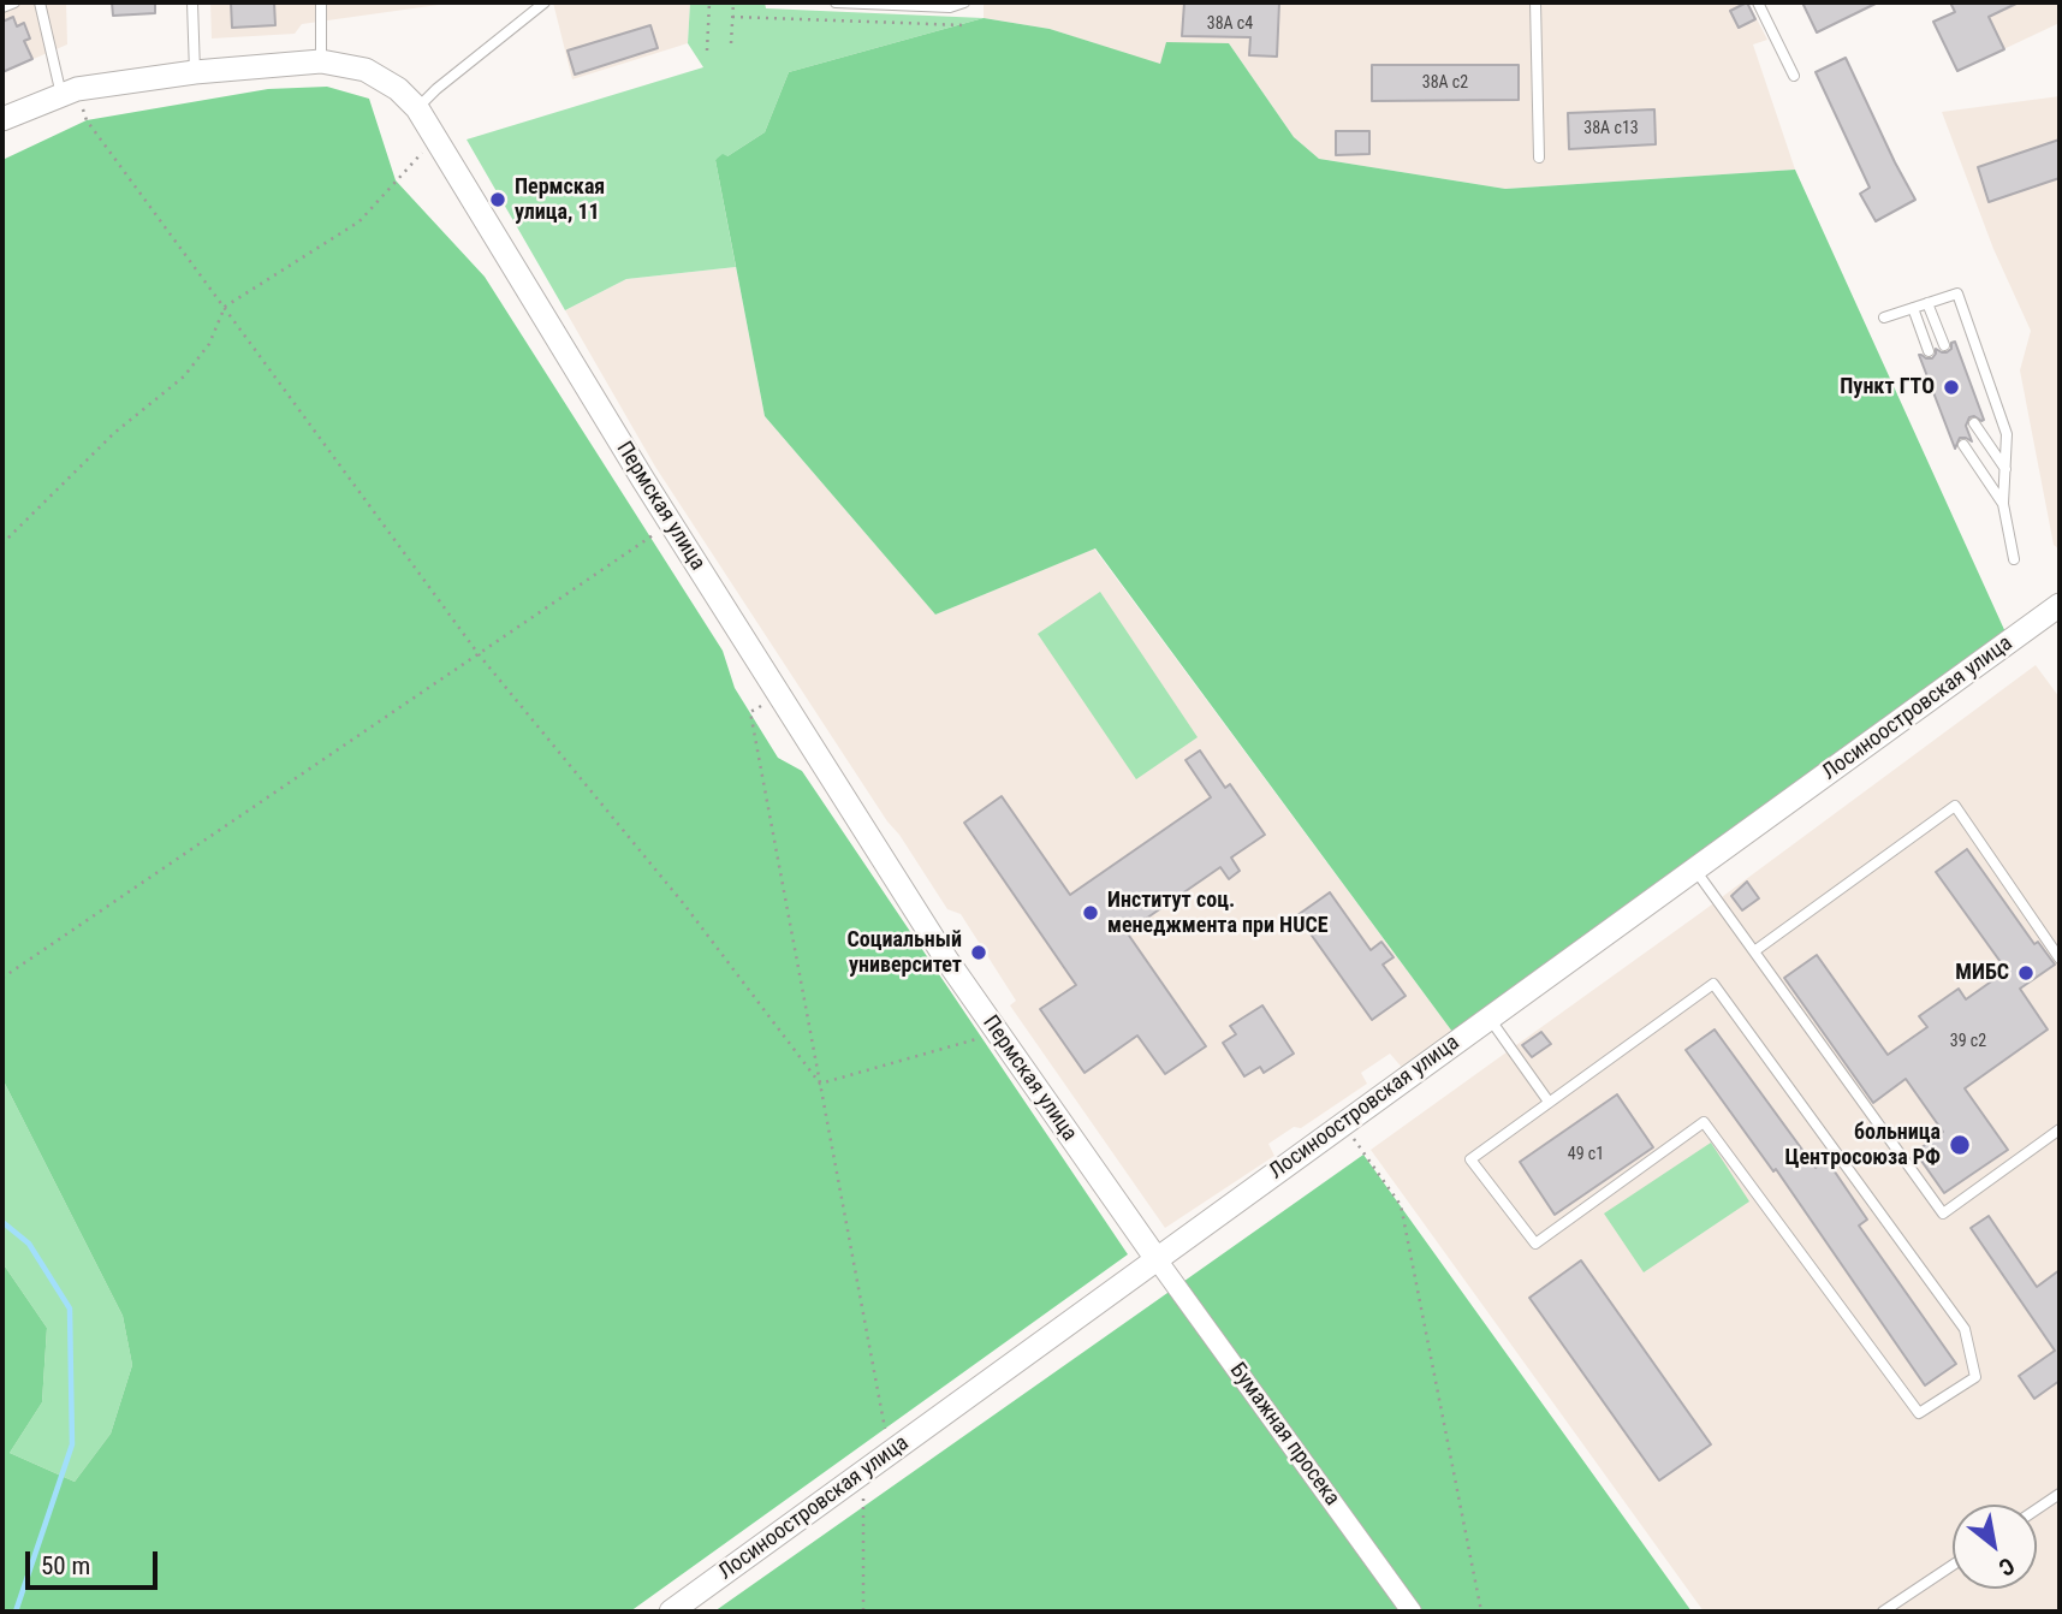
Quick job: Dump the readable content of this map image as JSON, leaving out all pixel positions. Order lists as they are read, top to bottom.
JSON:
{
  "streets": {
    "street": ["Пермская улица", "Лосиноостровская улица", "Бумажная просека"]
  },
  "crossings": [
    ["Пермская улица", "Лосиноостровская улица"],
    ["Пермская улица", "Бумажная просека"],
    ["Лосиноостровская улица", "Бумажная просека"]
  ],
  "places": [
    "Пермская улица, 11",
    "Пункт ГТО",
    "Институт соц. менеджмента при HUCE",
    "Социальный университет",
    "МИБС",
    "больница Центросоюза РФ"
  ],
  "house_numbers": [
    "38А с4",
    "38А с2",
    "38А с13",
    "39 с2",
    "49 с1"
  ],
  "scale_bar": "50 m",
  "north": "bottom right"
}
